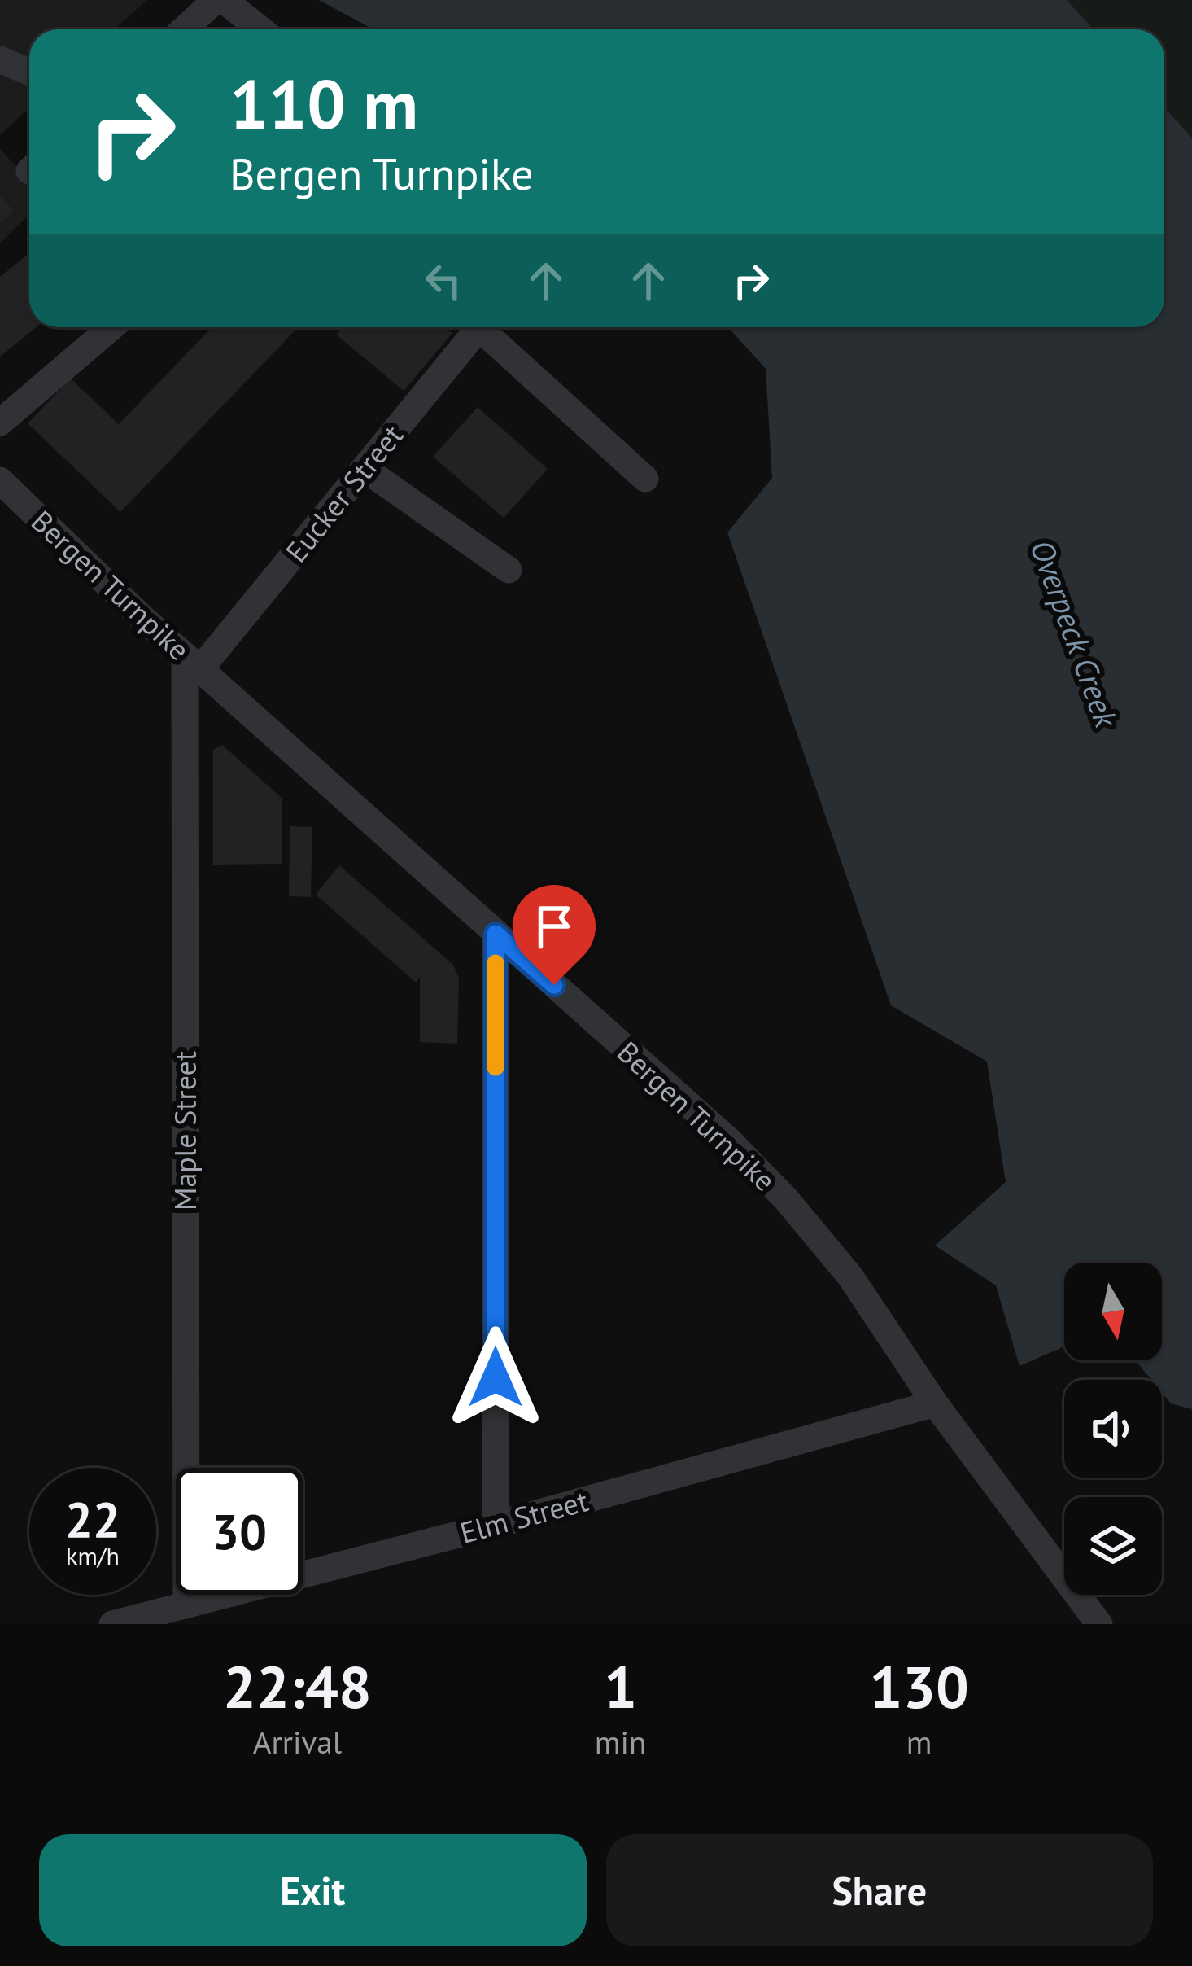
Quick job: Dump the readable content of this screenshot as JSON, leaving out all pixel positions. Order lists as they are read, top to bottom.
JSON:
{
  "streets": {
    "street": [
      "Eucker Street",
      "Bergen Turnpike",
      "Maple Street",
      "Elm Street"
    ]
  },
  "crossings": [
    ["Eucker Street", "Bergen Turnpike"],
    ["Eucker Street", "Maple Street"],
    ["Bergen Turnpike", "Maple Street"],
    ["Bergen Turnpike", "Elm Street"],
    ["Maple Street", "Elm Street"]
  ],
  "water": ["Overpeck Creek"],
  "north": "bottom",
  "page": {
    "turn": ["110 m", "Bergen Turnpike"],
    "speed": "22 km/h",
    "limit": "30",
    "eta": [
      "22:48",
      "Arrival",
      "1",
      "min",
      "130",
      "m"
    ],
    "buttons": ["Exit", "Share"]
  }
}
